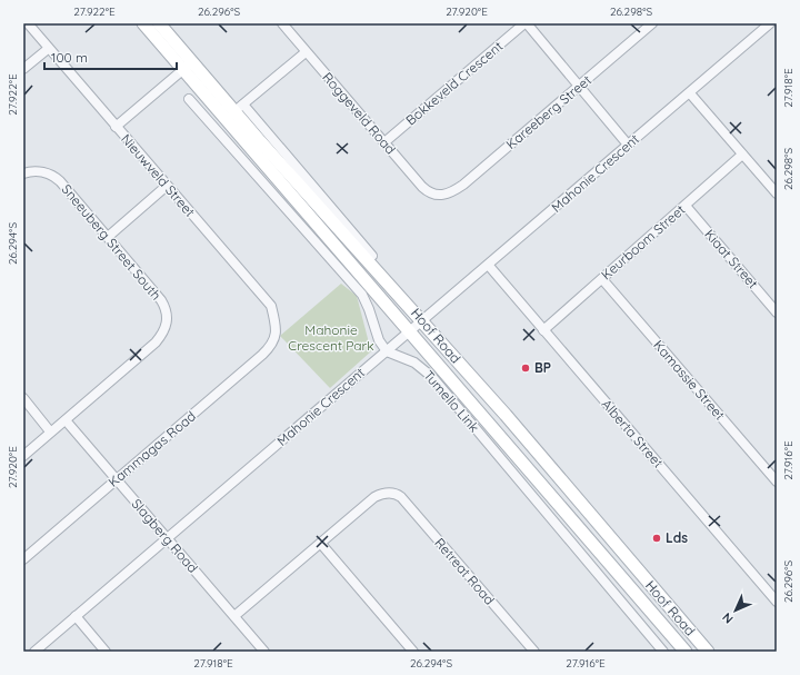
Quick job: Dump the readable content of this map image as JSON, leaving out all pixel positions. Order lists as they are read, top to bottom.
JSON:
{
  "streets": {
    "main road": ["Hoof Road"],
    "street": [
      "Bokkeveld Crescent",
      "Kareeberg Street",
      "Roggeveld Road",
      "Mahonie Crescent",
      "Nieuwveld Street",
      "Sneeuberg Street South",
      "Keurboom Street",
      "Kiaat Street",
      "Kamassie Street",
      "Tumello Link",
      "Alberta Street",
      "Kammagas Road",
      "Slagberg Road",
      "Retreat Road"
    ]
  },
  "crossings": [
    ["Bokkeveld Crescent", "Roggeveld Road"],
    ["Kareeberg Street", "Roggeveld Road"],
    ["Mahonie Crescent", "Hoof Road"],
    ["Mahonie Crescent", "Tumello Link"],
    ["Mahonie Crescent", "Alberta Street"],
    ["Mahonie Crescent", "Slagberg Road"],
    ["Nieuwveld Street", "Kammagas Road"],
    ["Sneeuberg Street South", "Slagberg Road"],
    ["Keurboom Street", "Kiaat Street"],
    ["Keurboom Street", "Kamassie Street"],
    ["Keurboom Street", "Alberta Street"],
    ["Kammagas Road", "Slagberg Road"]
  ],
  "parks": ["Mahonie Crescent Park"],
  "places": ["BP", "Lds"],
  "scale_bar": "100 m",
  "north": "bottom left",
  "coordinates": [
    "27.922°E",
    "26.296°S",
    "27.920°E",
    "26.298°S",
    "27.918°E",
    "26.294°S",
    "27.916°E"
  ]
}
